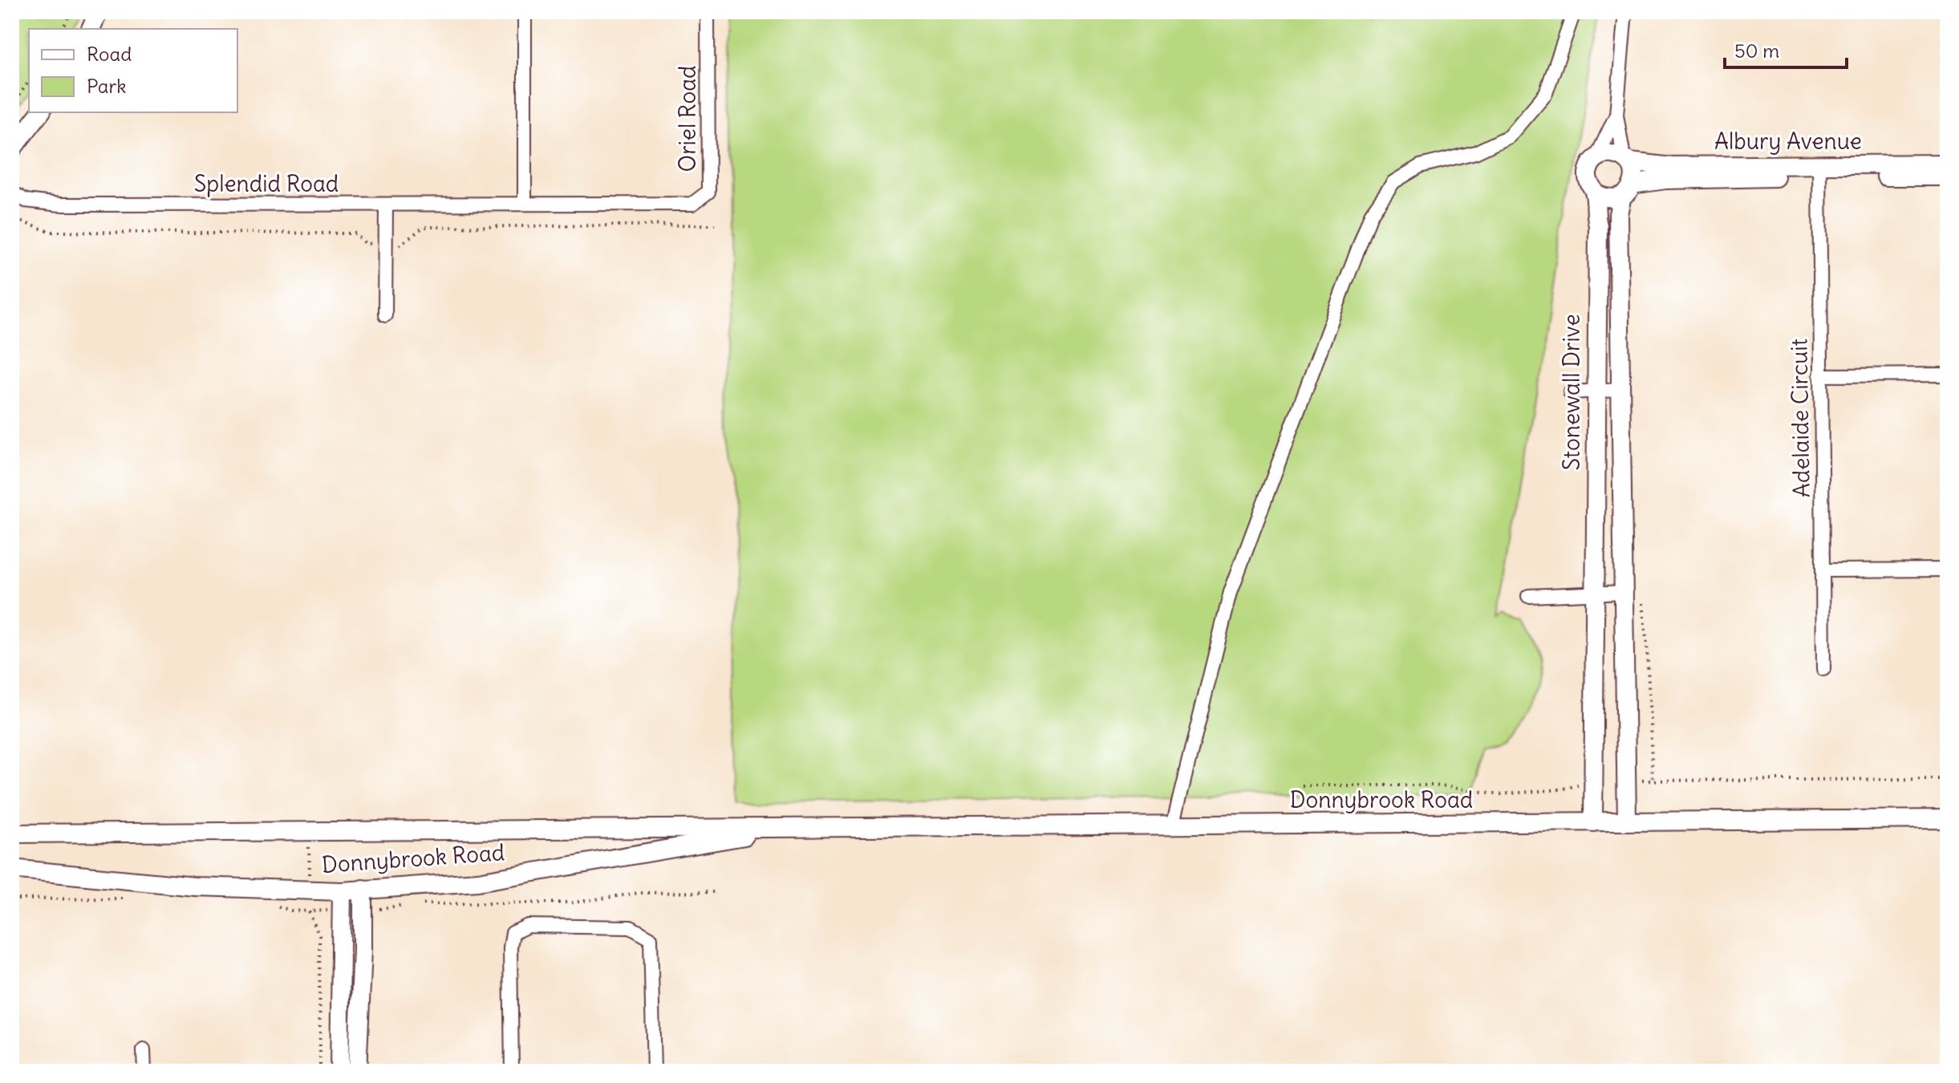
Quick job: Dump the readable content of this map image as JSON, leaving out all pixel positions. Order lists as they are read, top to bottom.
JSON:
{
  "streets": {
    "main road": ["Albury Avenue", "Stonewall Drive", "Donnybrook Road"],
    "street": ["Oriel Road", "Splendid Road", "Adelaide Circuit"]
  },
  "crossings": [
    ["Oriel Road", "Splendid Road"],
    ["Albury Avenue", "Stonewall Drive"],
    ["Albury Avenue", "Adelaide Circuit"],
    ["Stonewall Drive", "Donnybrook Road"]
  ],
  "legend": ["Road", "Park"],
  "scale_bar": "50 m"
}
